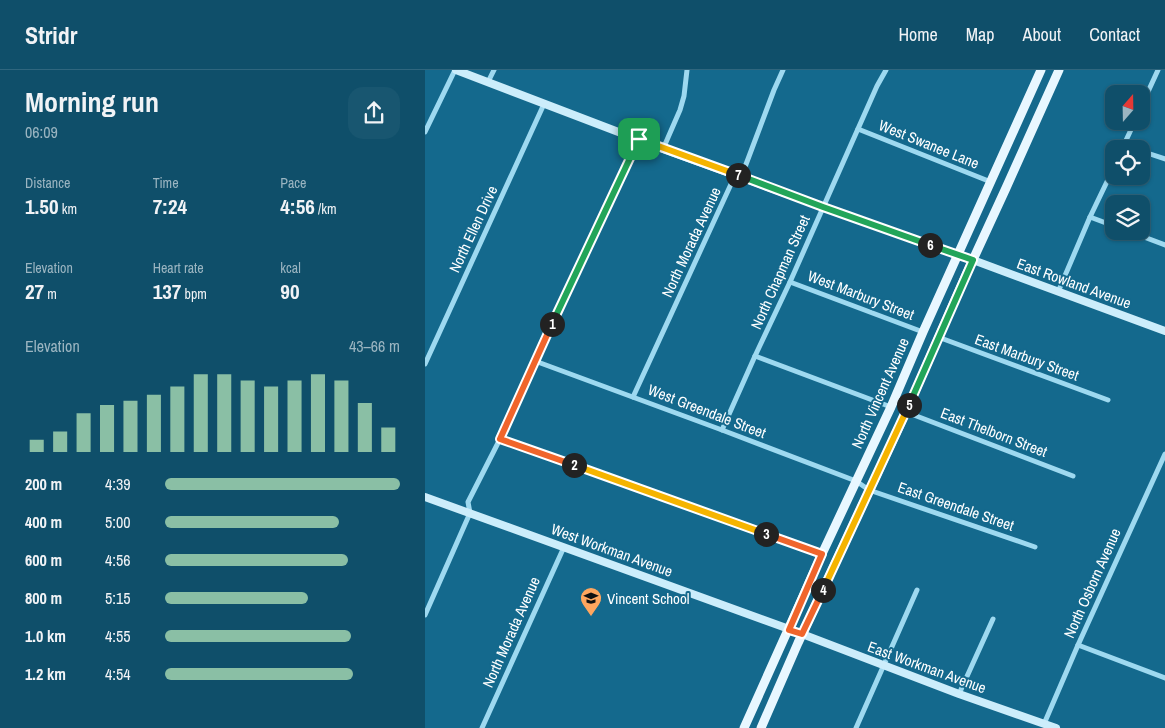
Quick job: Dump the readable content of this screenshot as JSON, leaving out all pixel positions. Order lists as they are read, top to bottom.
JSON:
{
  "streets": {
    "main road": ["North Vincent Avenue"],
    "street": [
      "West Swanee Lane",
      "North Ellen Drive",
      "North Morada Avenue",
      "North Chapman Street",
      "East Rowland Avenue",
      "West Marbury Street",
      "East Marbury Street",
      "West Greendale Street",
      "East Thelborn Street",
      "East Greendale Street",
      "West Workman Avenue",
      "North Osborn Avenue",
      "East Workman Avenue"
    ]
  },
  "crossings": [
    ["West Swanee Lane", "North Chapman Street"],
    ["West Swanee Lane", "North Vincent Avenue"],
    ["North Ellen Drive", "East Rowland Avenue"],
    ["North Morada Avenue", "East Rowland Avenue"],
    ["North Morada Avenue", "West Greendale Street"],
    ["North Morada Avenue", "West Workman Avenue"],
    ["North Chapman Street", "East Rowland Avenue"],
    ["North Chapman Street", "West Marbury Street"],
    ["North Chapman Street", "West Greendale Street"],
    ["East Rowland Avenue", "North Vincent Avenue"],
    ["West Marbury Street", "North Vincent Avenue"],
    ["East Marbury Street", "North Vincent Avenue"],
    ["North Vincent Avenue", "West Greendale Street"],
    ["North Vincent Avenue", "East Thelborn Street"],
    ["North Vincent Avenue", "East Greendale Street"],
    ["North Vincent Avenue", "West Workman Avenue"],
    ["North Vincent Avenue", "East Workman Avenue"],
    ["West Greendale Street", "East Greendale Street"],
    ["West Workman Avenue", "East Workman Avenue"],
    ["North Osborn Avenue", "East Workman Avenue"]
  ],
  "places": {
    "school or university": ["Vincent School"]
  },
  "north": "top",
  "page": {
    "header": "Stridr",
    "nav": [
      "Home",
      "Map",
      "About",
      "Contact"
    ],
    "heading": ["Morning run", "06:09"],
    "stats": [
      ["Distance", "1.50 km"],
      ["Time", "7:24"],
      ["Pace", "4:56 /km"],
      ["Elevation", "27 m"],
      ["Heart rate", "137 bpm"],
      ["kcal", "90"]
    ],
    "pins": [
      "7",
      "6",
      "1",
      "5",
      "2",
      "3",
      "4"
    ],
    "chart": ["Elevation", "43–66 m"],
    "list": [
      {
        "name": "200 m",
        "note": "4:39"
      },
      {
        "name": "400 m",
        "note": "5:00"
      },
      {
        "name": "600 m",
        "note": "4:56"
      },
      {
        "name": "800 m",
        "note": "5:15"
      },
      {
        "name": "1.0 km",
        "note": "4:55"
      },
      {
        "name": "1.2 km",
        "note": "4:54"
      }
    ]
  }
}
